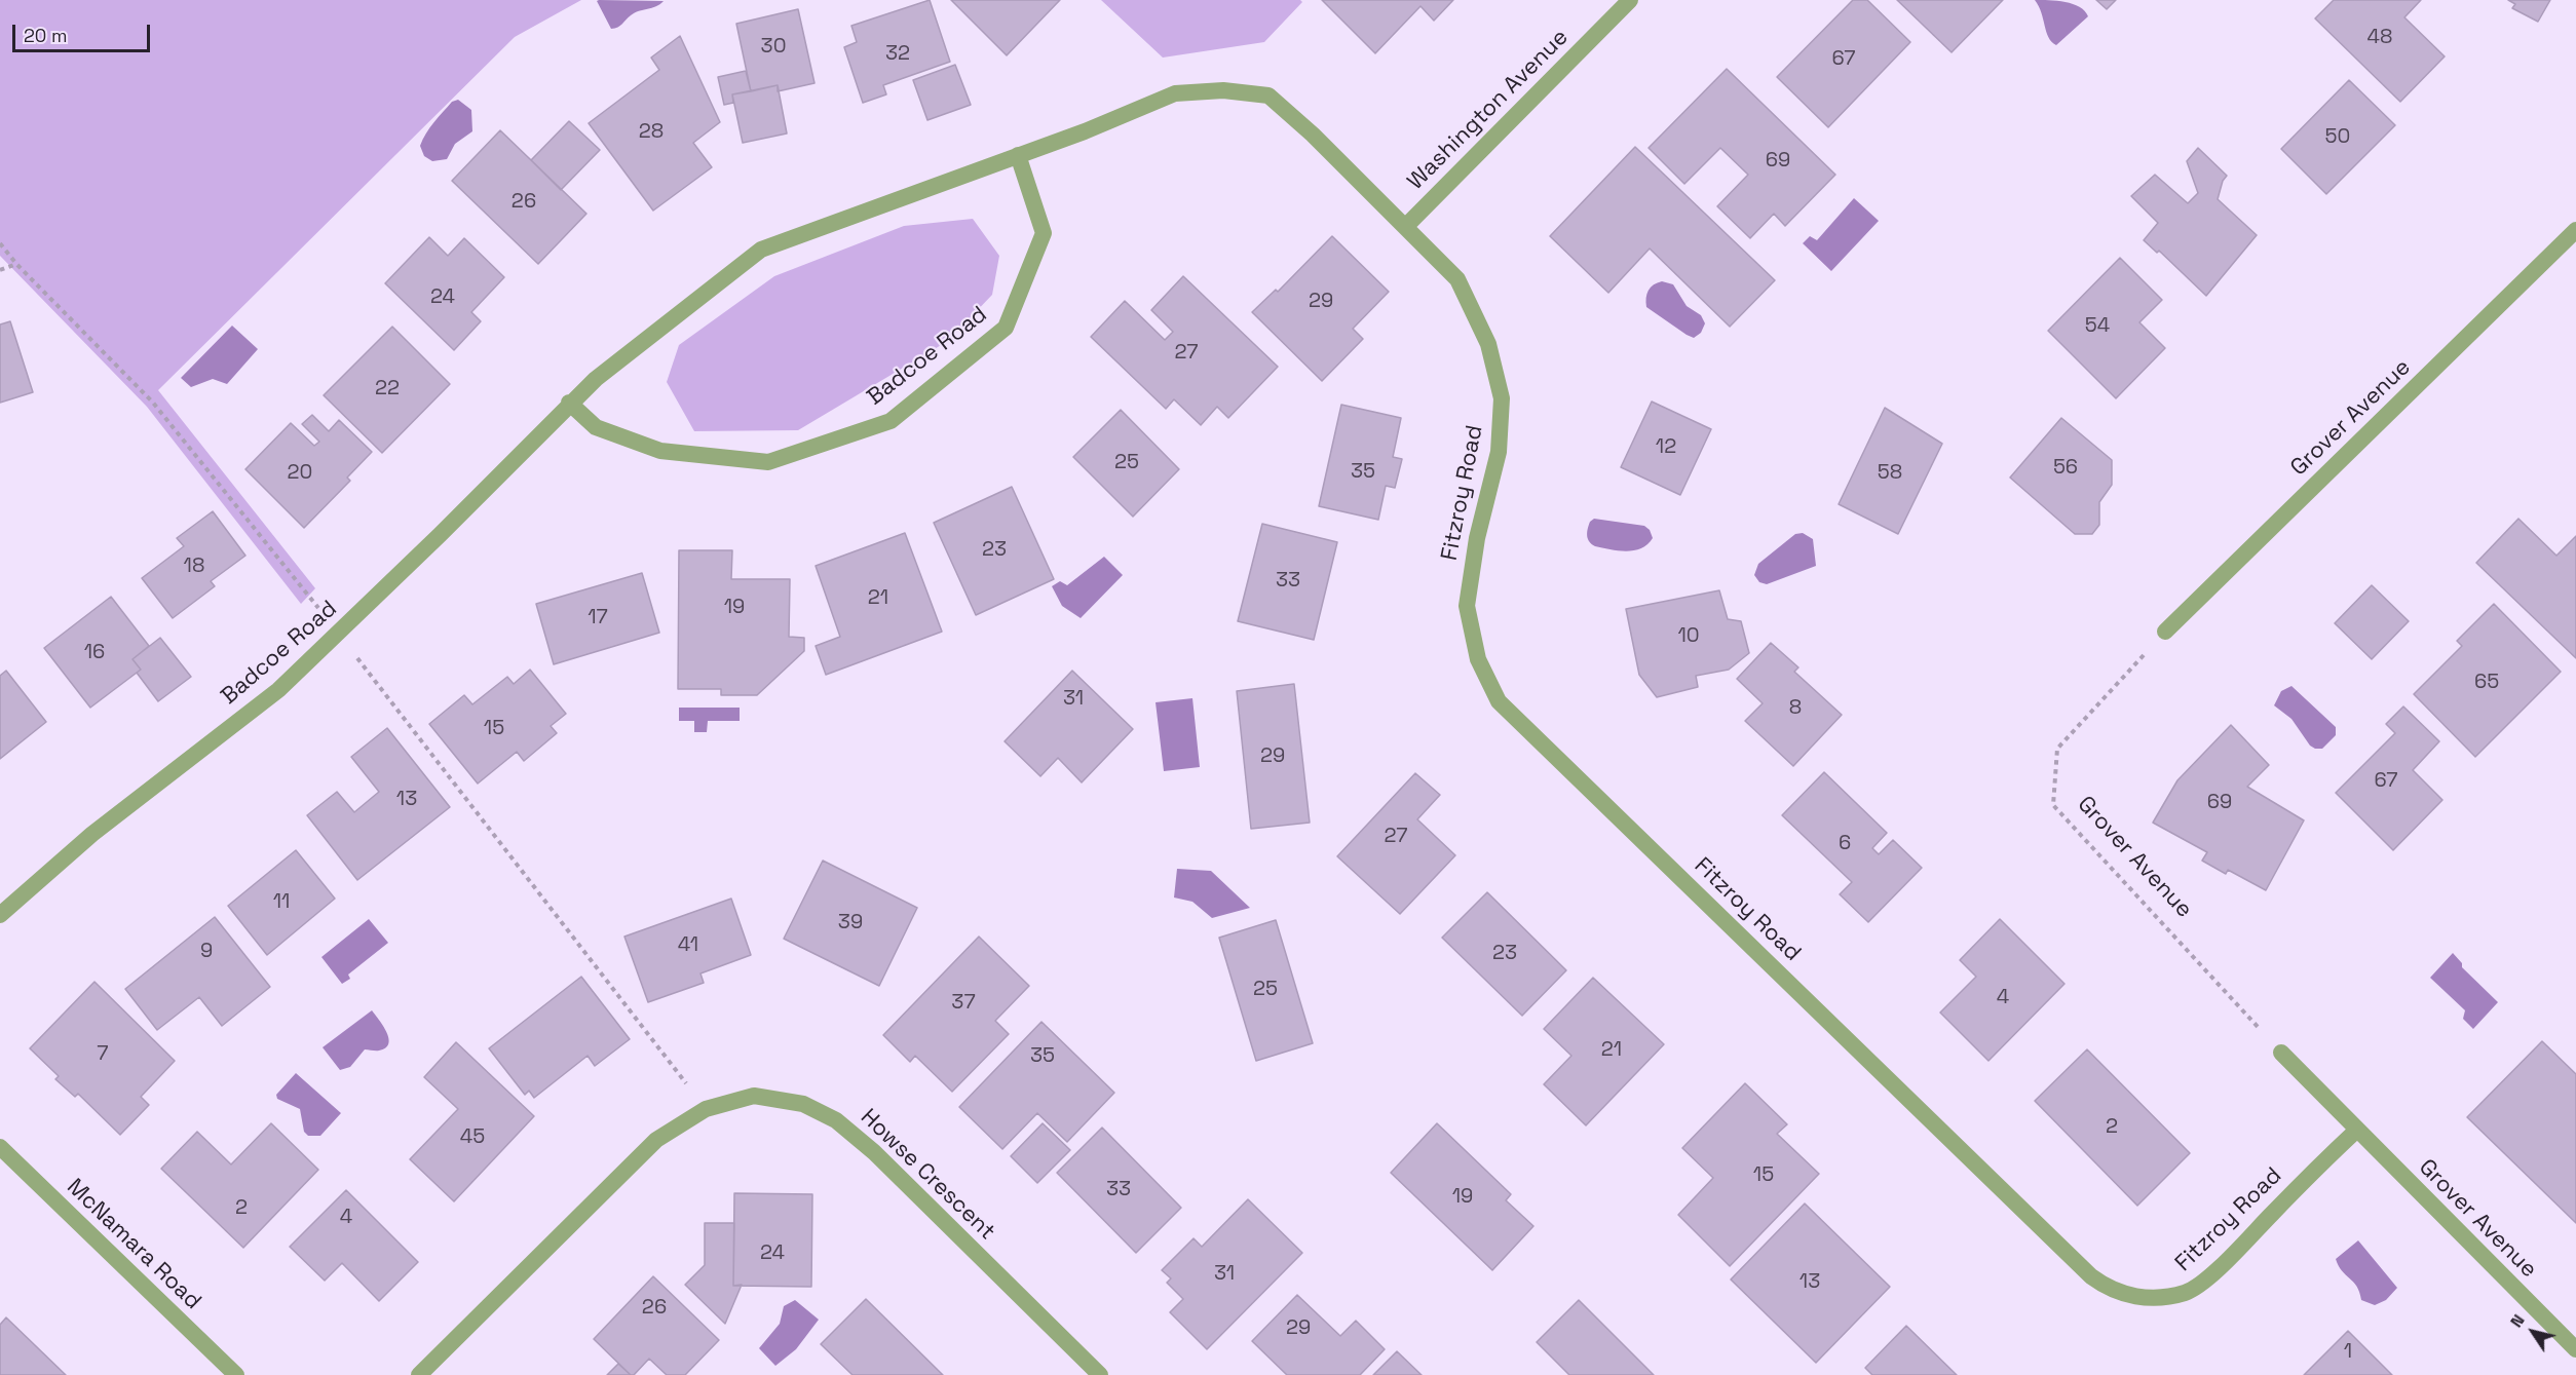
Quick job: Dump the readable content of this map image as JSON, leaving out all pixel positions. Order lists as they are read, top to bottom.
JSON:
{
  "streets": {
    "street": [
      "Washington Avenue",
      "Badcoe Road",
      "Grover Avenue",
      "Fitzroy Road",
      "Howse Crescent",
      "McNamara Road"
    ]
  },
  "crossings": [
    ["Washington Avenue", "Fitzroy Road"],
    ["Badcoe Road", "Fitzroy Road"],
    ["Grover Avenue", "Fitzroy Road"]
  ],
  "house_numbers": [
    "48",
    "30",
    "32",
    "67",
    "28",
    "50",
    "69",
    "26",
    "24",
    "29",
    "54",
    "27",
    "22",
    "12",
    "25",
    "56",
    "35",
    "20",
    "58",
    "23",
    "18",
    "33",
    "21",
    "19",
    "17",
    "10",
    "16",
    "65",
    "31",
    "8",
    "15",
    "29",
    "67",
    "13",
    "69",
    "27",
    "6",
    "11",
    "39",
    "41",
    "9",
    "23",
    "25",
    "4",
    "37",
    "21",
    "7",
    "35",
    "2",
    "45",
    "15",
    "33",
    "19",
    "2",
    "4",
    "24",
    "31",
    "13",
    "26",
    "29",
    "1"
  ],
  "scale_bar": "20 m",
  "north": "top left"
}
